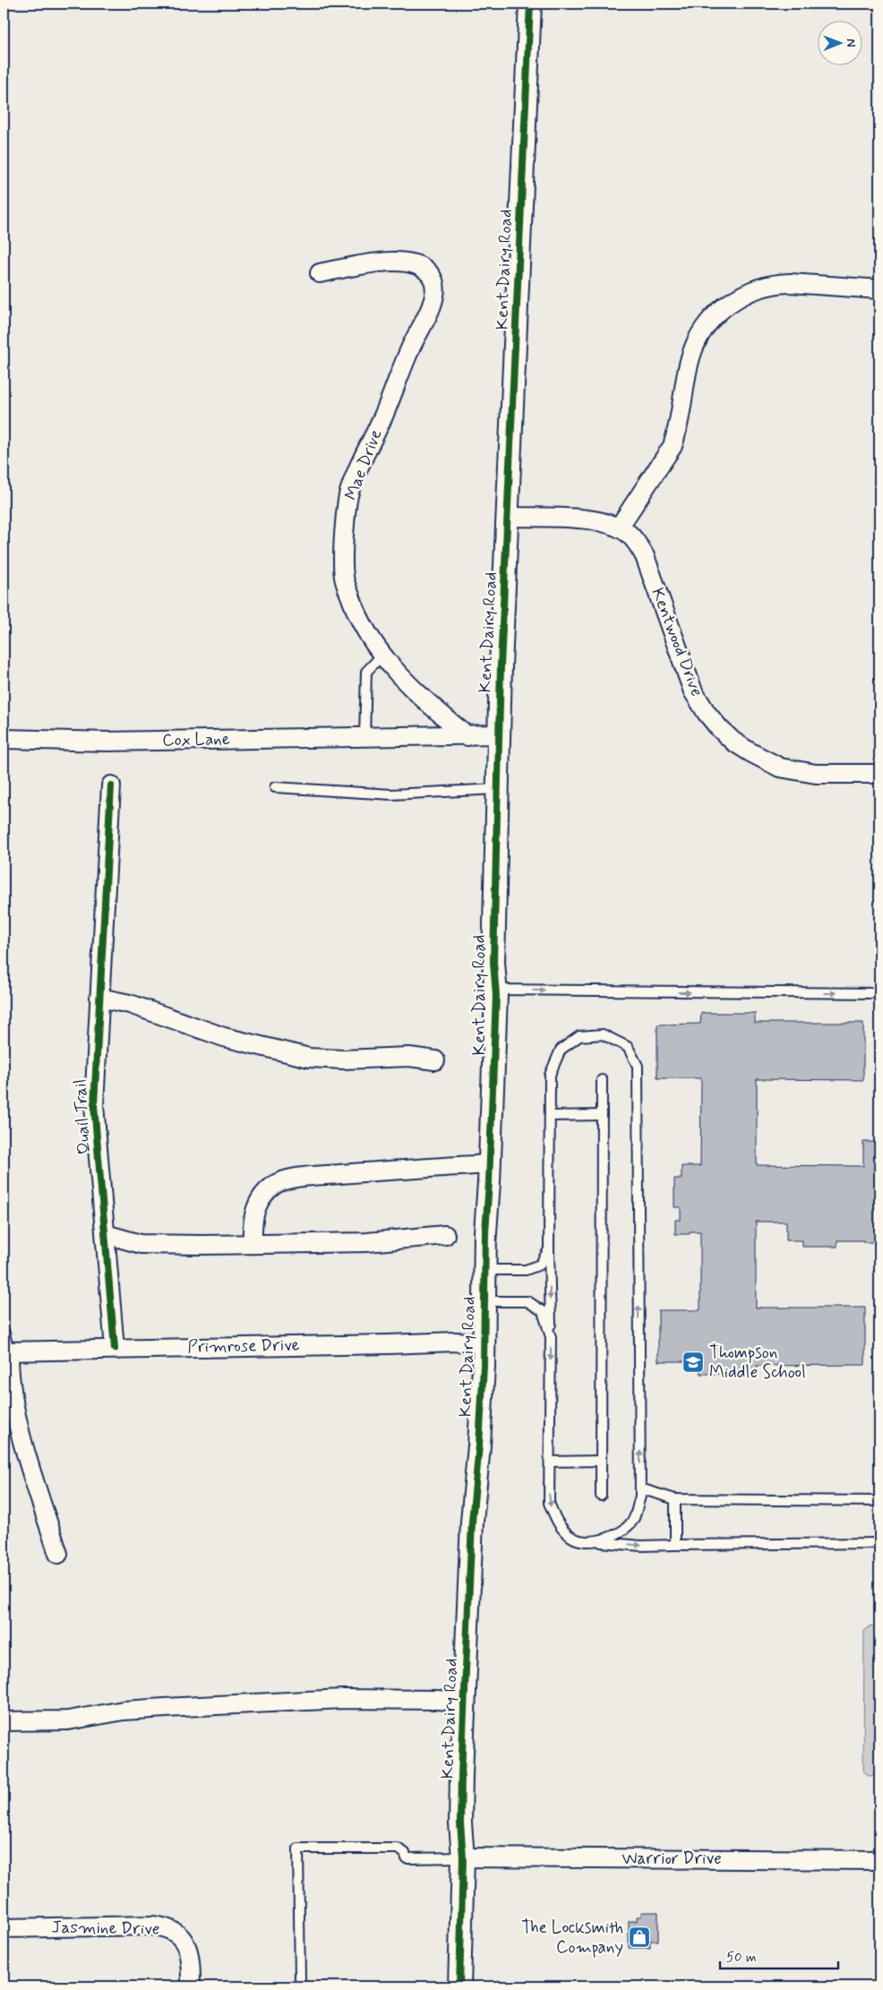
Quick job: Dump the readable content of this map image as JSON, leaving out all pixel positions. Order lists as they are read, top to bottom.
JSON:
{
  "streets": {
    "street": [
      "Kent Dairy Road",
      "Mae Drive",
      "Kentwood Drive",
      "Cox Lane",
      "Quail Trail",
      "Primrose Drive",
      "Warrior Drive",
      "Jasmine Drive"
    ]
  },
  "crossings": [
    ["Kent Dairy Road", "Kentwood Drive"],
    ["Kent Dairy Road", "Cox Lane"],
    ["Kent Dairy Road", "Primrose Drive"],
    ["Kent Dairy Road", "Warrior Drive"],
    ["Mae Drive", "Cox Lane"],
    ["Quail Trail", "Primrose Drive"]
  ],
  "places": {
    "school or university": ["Thompson Middle School"],
    "shop": ["The Locksmith Company"]
  },
  "scale_bar": "50 m",
  "north": "right"
}
